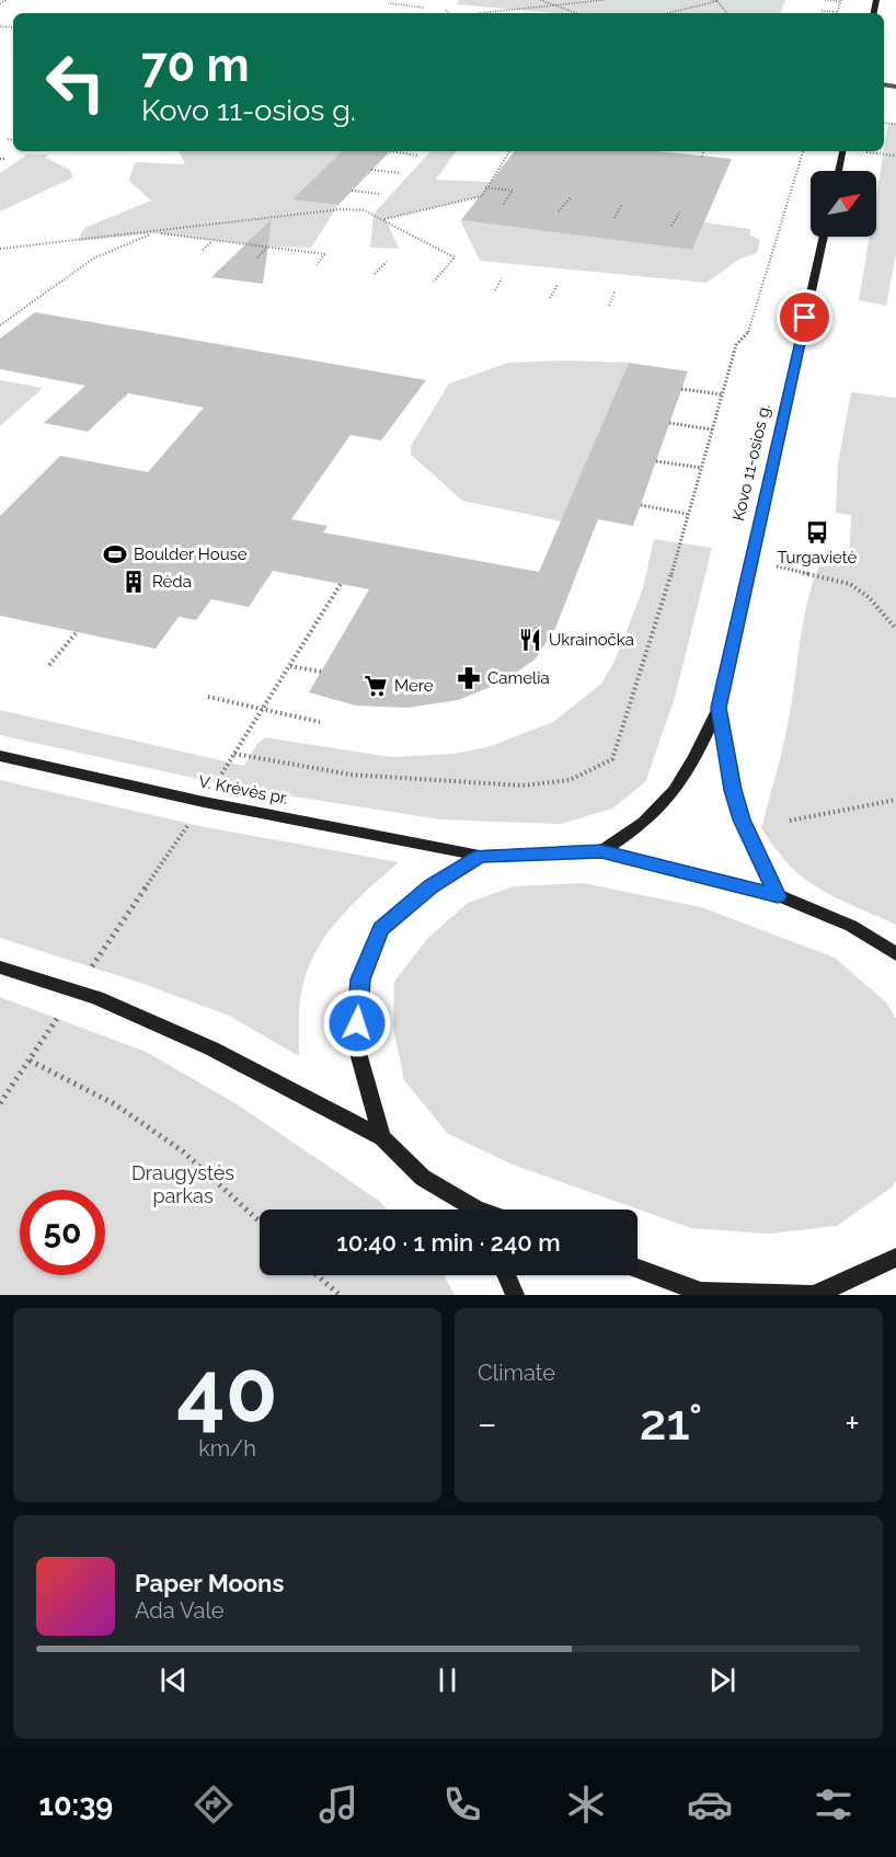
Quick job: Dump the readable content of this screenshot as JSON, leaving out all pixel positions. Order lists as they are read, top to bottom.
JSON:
{
  "streets": {
    "main road": ["Kovo 11-osios g.", "V. Krėvės pr."]
  },
  "crossings": [
    ["Kovo 11-osios g.", "V. Krėvės pr."]
  ],
  "parks": ["Draugystės parkas"],
  "places": {
    "bus stop": ["Turgavietė"],
    "sports": ["Boulder House"],
    "building": ["Rėda"],
    "restaurant": ["Ukrainočka"],
    "pharmacy": ["Camelia"],
    "supermarket": ["Mere"]
  },
  "north": "top right",
  "page": {
    "turn": ["70 m", "Kovo 11-osios g."],
    "limit": "50",
    "trip": "10:40 · 1 min · 240 m",
    "tile": [
      ["40", "km/h"],
      "Climate"
    ],
    "heat": ["−", "21°", "+"],
    "song": ["Paper Moons", "Ada Vale"],
    "tabs": "10:39"
  }
}
